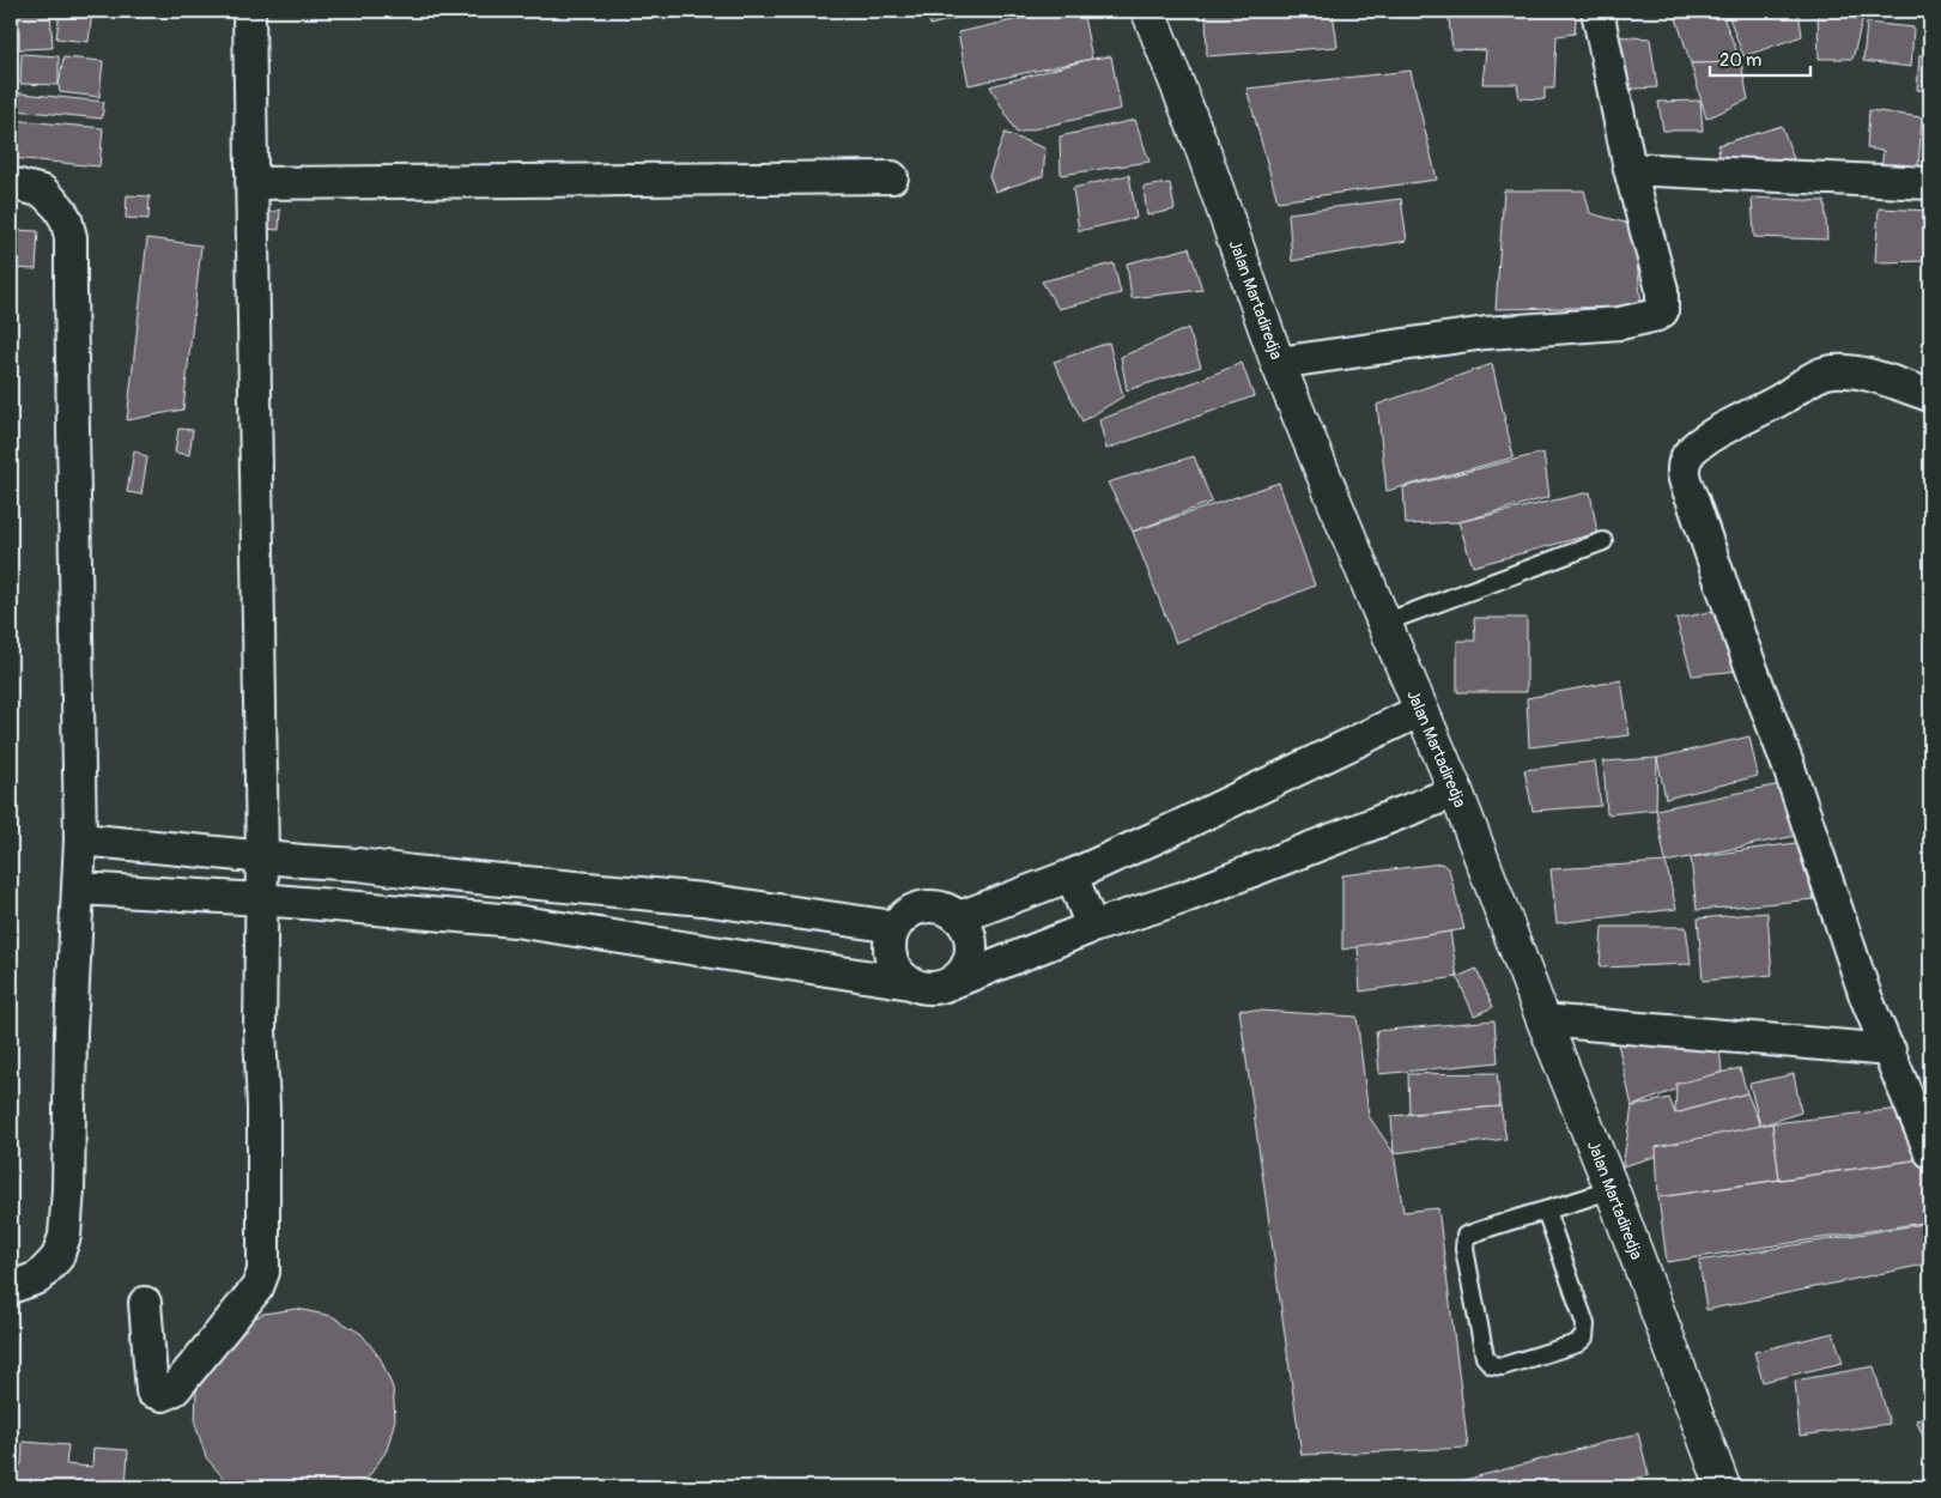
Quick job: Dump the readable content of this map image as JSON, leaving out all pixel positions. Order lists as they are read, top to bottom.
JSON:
{
  "streets": {
    "main road": ["Jalan Martadiredja"]
  },
  "scale_bar": "20 m"
}
